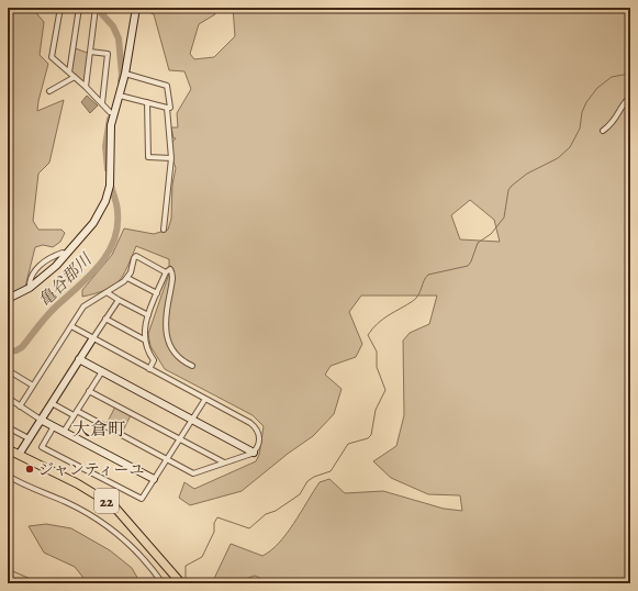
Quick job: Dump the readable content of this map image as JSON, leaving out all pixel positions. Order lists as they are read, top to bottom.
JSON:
{
  "streets": {
    "main road": ["22"]
  },
  "districts": ["大倉町"],
  "water": ["亀谷郡川"],
  "places": ["ジャンティーユ"]
}
